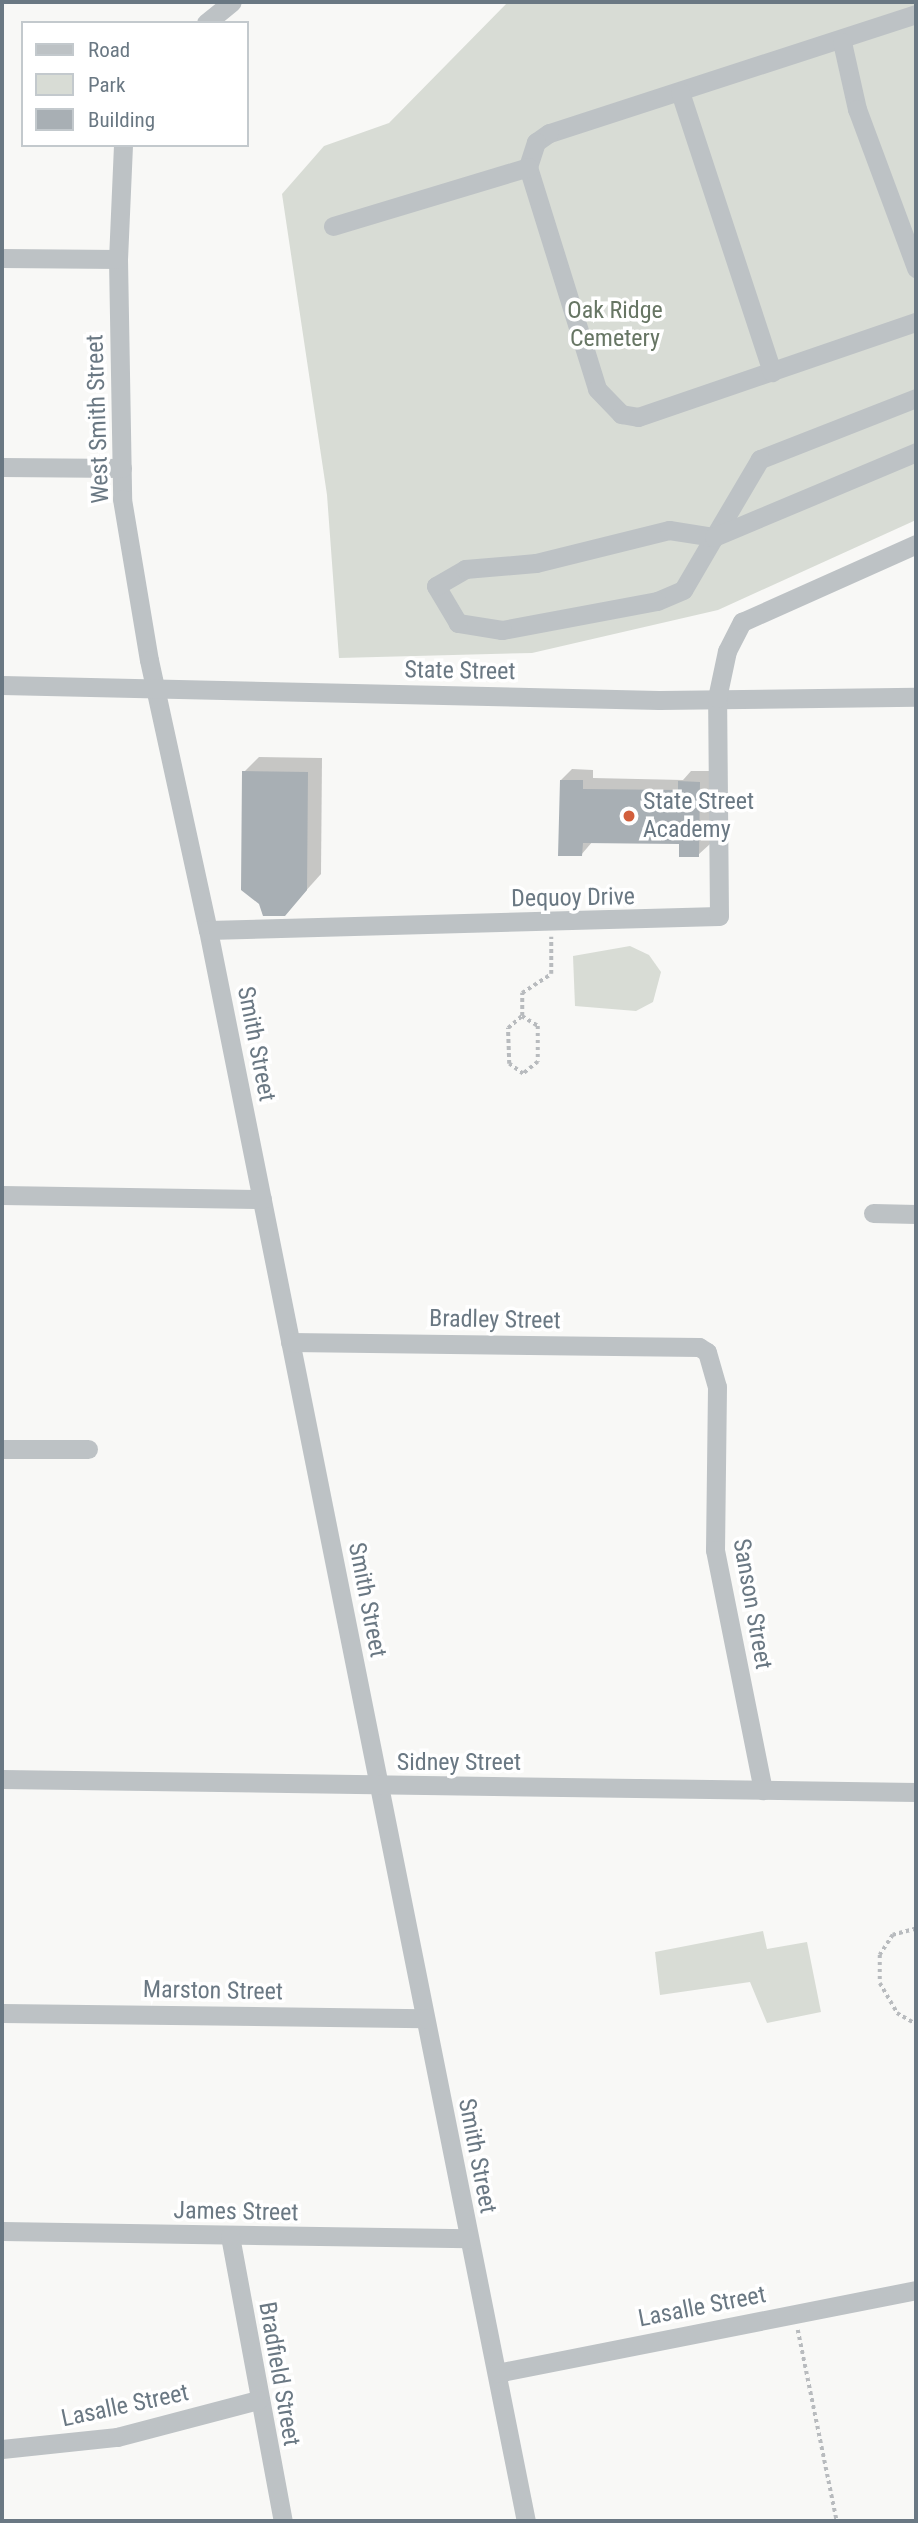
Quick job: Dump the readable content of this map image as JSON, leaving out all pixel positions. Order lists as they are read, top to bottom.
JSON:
{
  "streets": {
    "street": [
      "West Smith Street",
      "State Street",
      "Dequoy Drive",
      "Smith Street",
      "Bradley Street",
      "Sanson Street",
      "Sidney Street",
      "Marston Street",
      "James Street",
      "Lasalle Street",
      "Bradfield Street"
    ]
  },
  "crossings": [
    ["West Smith Street", "State Street"],
    ["West Smith Street", "Smith Street"],
    ["State Street", "Dequoy Drive"],
    ["State Street", "Smith Street"],
    ["Dequoy Drive", "Smith Street"],
    ["Smith Street", "Bradley Street"],
    ["Smith Street", "Sidney Street"],
    ["Smith Street", "Marston Street"],
    ["Smith Street", "James Street"],
    ["Smith Street", "Lasalle Street"],
    ["Bradley Street", "Sanson Street"],
    ["Sanson Street", "Sidney Street"],
    ["James Street", "Bradfield Street"],
    ["Lasalle Street", "Bradfield Street"]
  ],
  "parks": ["Oak Ridge Cemetery"],
  "places": ["State Street Academy"],
  "legend": ["Road", "Park", "Building"]
}
